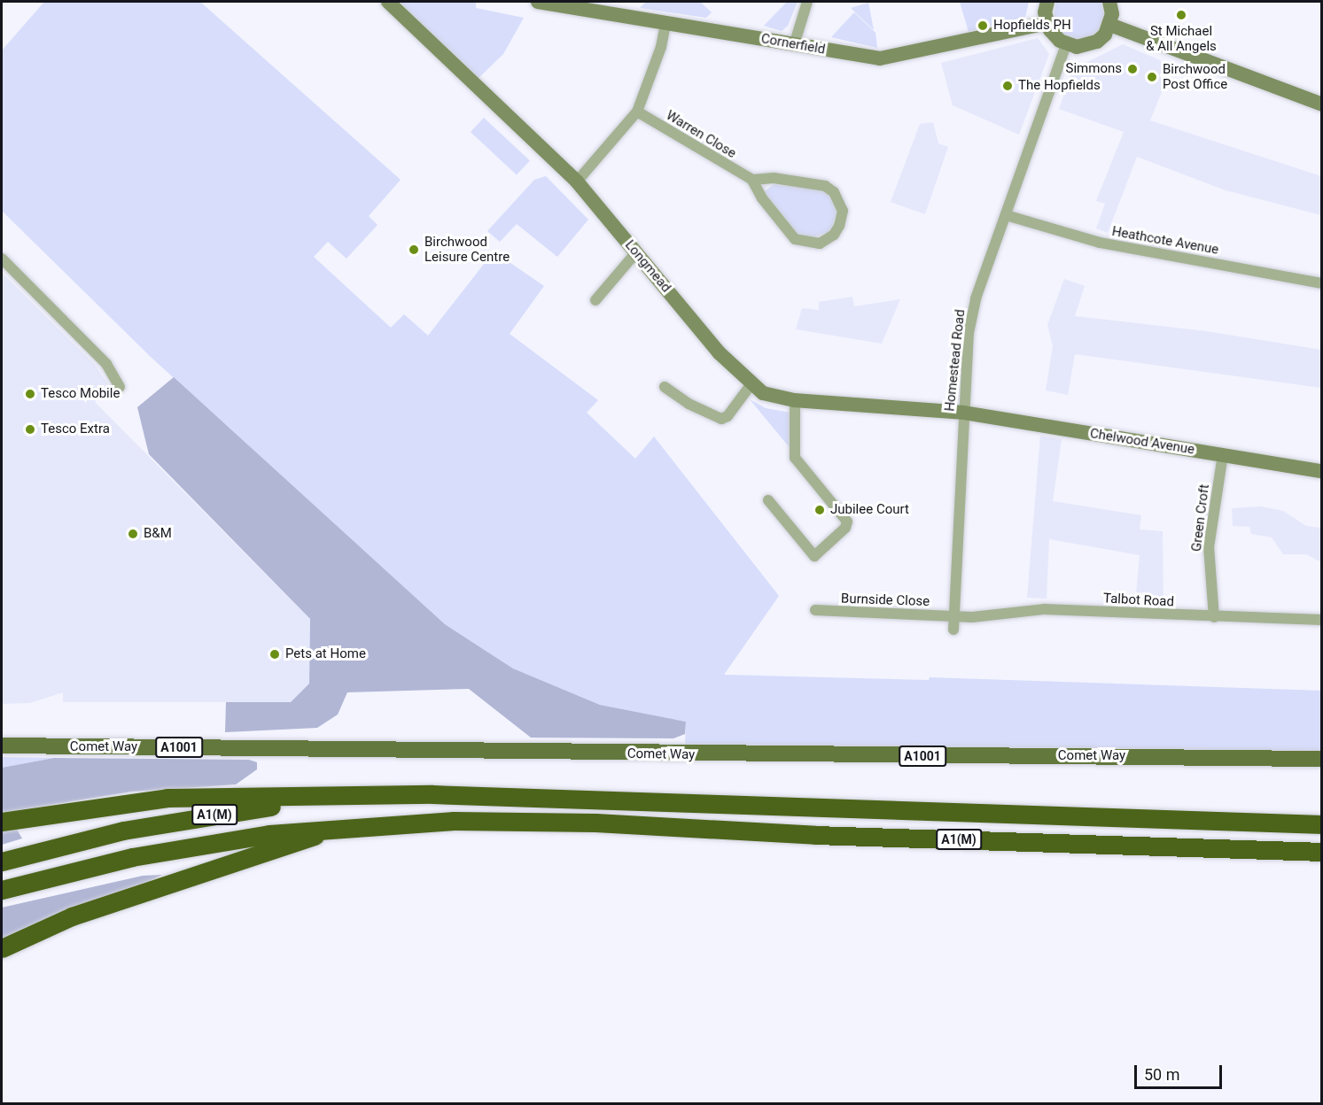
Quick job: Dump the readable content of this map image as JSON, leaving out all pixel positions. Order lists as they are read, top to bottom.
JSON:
{
  "streets": {
    "highway": ["A1(M)"],
    "main road": ["Comet Way", "A1001"],
    "street": [
      "Cornerfield",
      "Warren Close",
      "Heathcote Avenue",
      "Longmead",
      "Homestead Road",
      "Chelwood Avenue",
      "Green Croft",
      "Burnside Close",
      "Talbot Road"
    ]
  },
  "crossings": [
    ["Heathcote Avenue", "Homestead Road"],
    ["Longmead", "Homestead Road"],
    ["Longmead", "Chelwood Avenue"],
    ["Homestead Road", "Chelwood Avenue"],
    ["Homestead Road", "Burnside Close"],
    ["Homestead Road", "Talbot Road"],
    ["Chelwood Avenue", "Green Croft"],
    ["Green Croft", "Talbot Road"],
    ["Burnside Close", "Talbot Road"]
  ],
  "places": [
    "St Michael & All Angels",
    "Hopfields PH",
    "Simmons",
    "Birchwood Post Office",
    "The Hopfields",
    "Birchwood Leisure Centre",
    "Tesco Mobile",
    "Tesco Extra",
    "Jubilee Court",
    "B&M",
    "Pets at Home"
  ],
  "scale_bar": "50 m"
}
